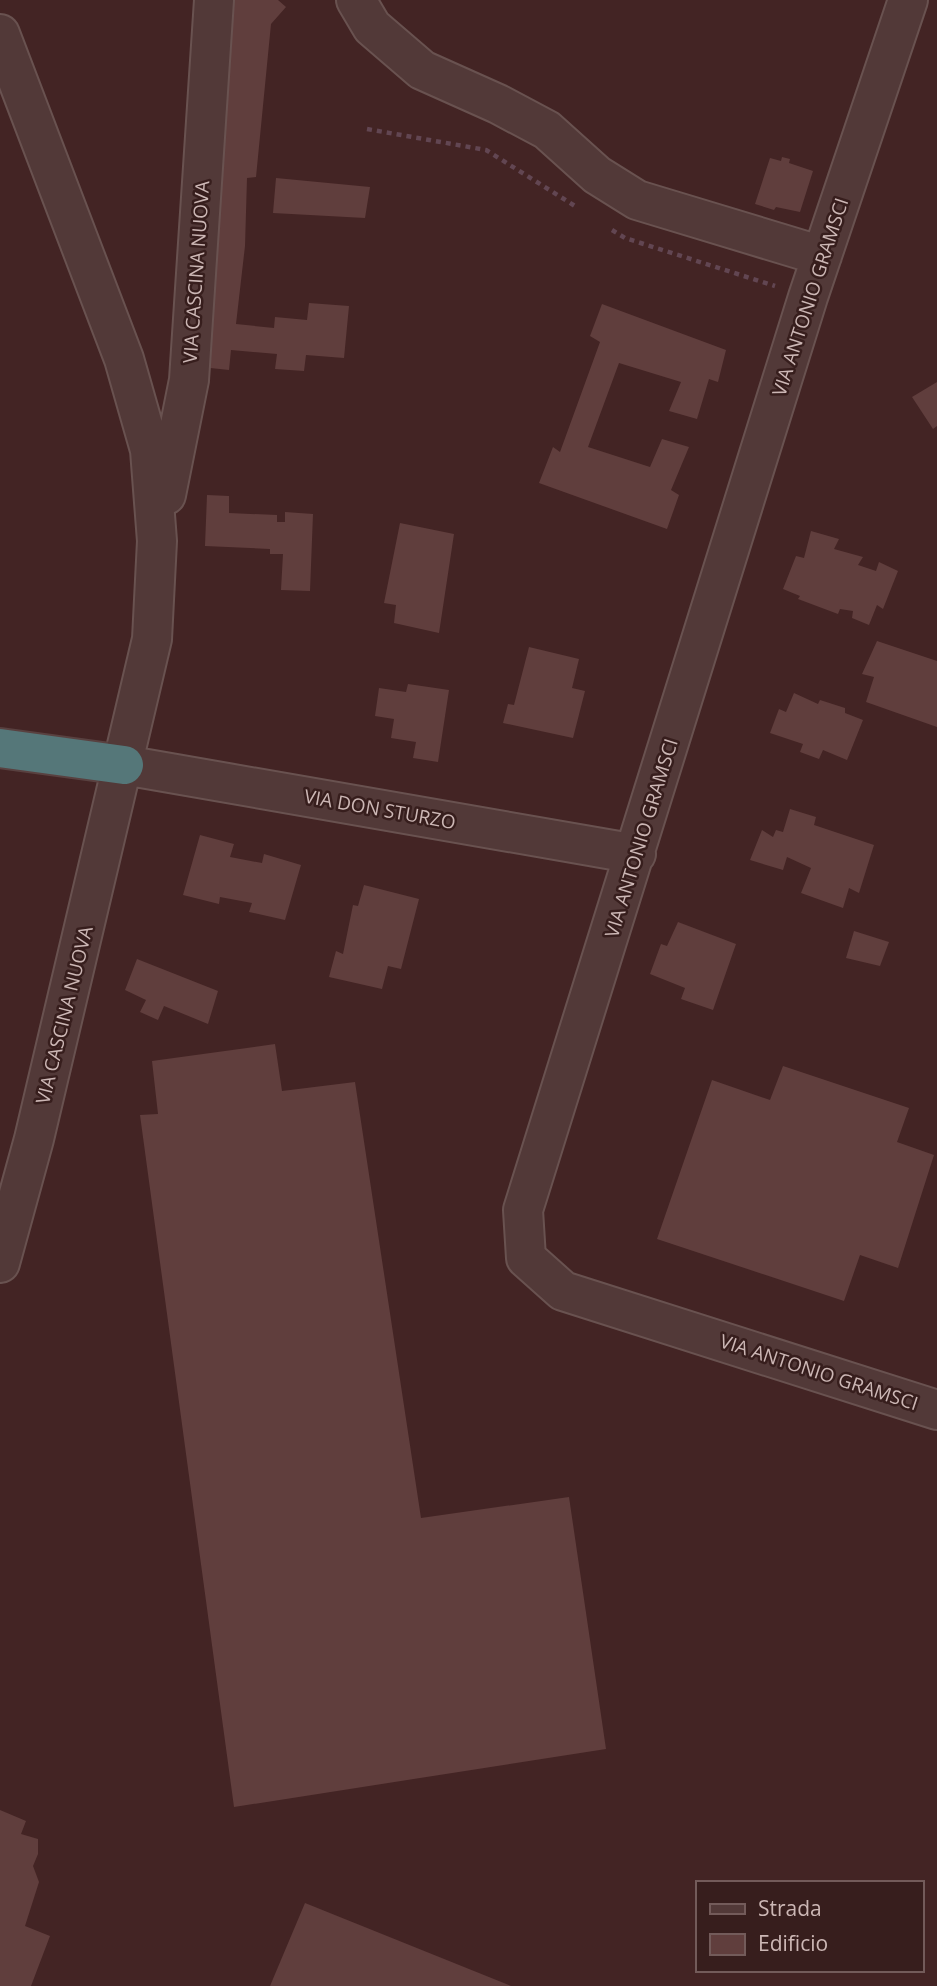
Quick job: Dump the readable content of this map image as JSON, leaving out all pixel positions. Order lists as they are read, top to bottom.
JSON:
{
  "streets": {
    "street": ["VIA CASCINA NUOVA", "VIA ANTONIO GRAMSCI", "VIA DON STURZO"]
  },
  "crossings": [
    ["VIA CASCINA NUOVA", "VIA DON STURZO"],
    ["VIA ANTONIO GRAMSCI", "VIA DON STURZO"]
  ],
  "legend": ["Strada", "Edificio"]
}
